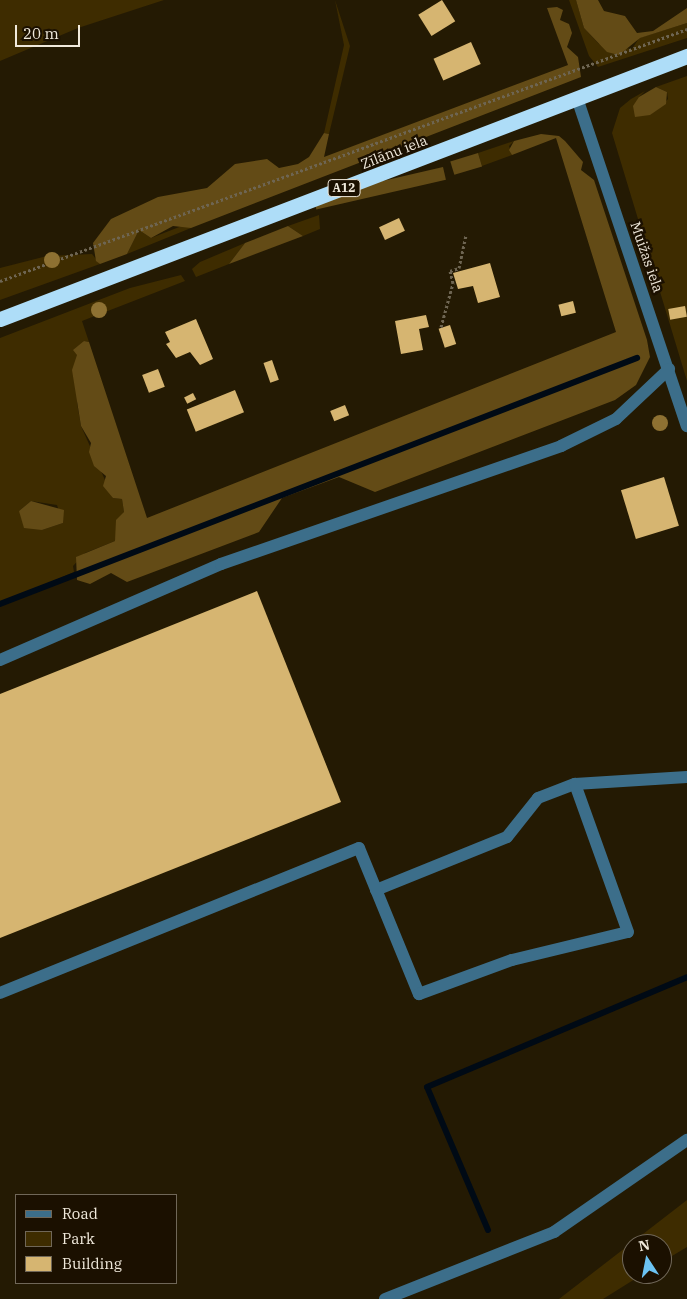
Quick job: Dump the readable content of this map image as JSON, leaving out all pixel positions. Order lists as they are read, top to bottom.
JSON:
{
  "streets": {
    "highway": ["Zīlānu iela", "A12"],
    "street": ["Muižas iela"]
  },
  "crossings": [
    ["Zīlānu iela", "Muižas iela"]
  ],
  "legend": ["Road", "Park", "Building"],
  "scale_bar": "20 m",
  "north": "top"
}
